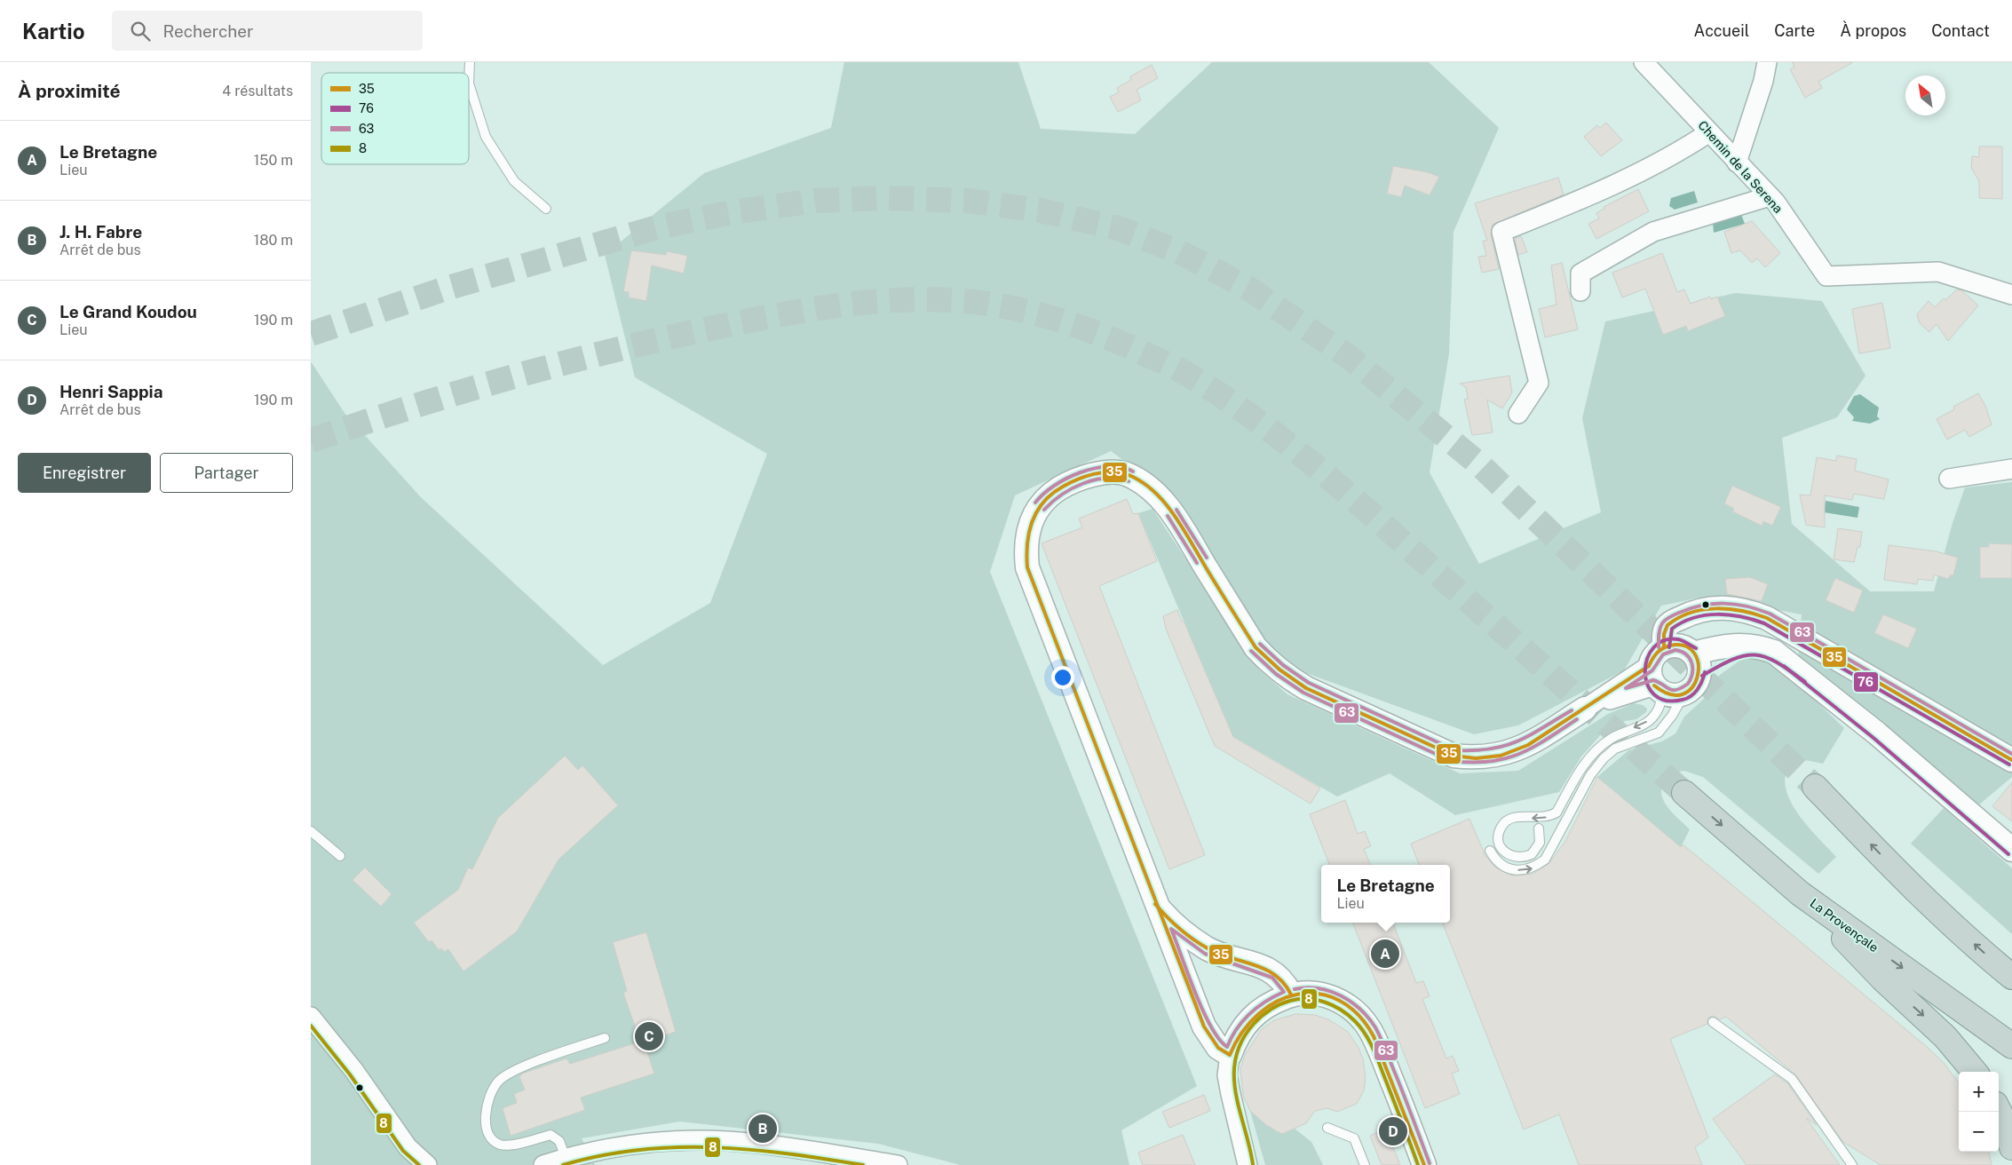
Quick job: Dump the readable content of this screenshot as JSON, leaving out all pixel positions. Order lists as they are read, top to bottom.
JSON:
{
  "streets": {
    "highway": ["La Provençale"],
    "street": ["Chemin de la Serena"]
  },
  "lines": [
    "transit line 63",
    "transit line 35",
    "transit line 76",
    "transit line 8"
  ],
  "legend": [
    "35",
    "76",
    "63",
    "8"
  ],
  "north": "top left",
  "page": {
    "header": "Kartio",
    "search": "Rechercher",
    "nav": [
      "Accueil",
      "Carte",
      "À propos",
      "Contact"
    ],
    "heading": ["À proximité", "4 résultats"],
    "list": [
      {
        "mark": "A",
        "name": "Le Bretagne",
        "note": "Lieu",
        "value": "150 m"
      },
      {
        "mark": "B",
        "name": "J. H. Fabre",
        "note": "Arrêt de bus",
        "value": "180 m"
      },
      {
        "mark": "C",
        "name": "Le Grand Koudou",
        "note": "Lieu",
        "value": "190 m"
      },
      {
        "mark": "D",
        "name": "Henri Sappia",
        "note": "Arrêt de bus",
        "value": "190 m"
      }
    ],
    "buttons": ["Enregistrer", "Partager"],
    "popup": ["Le Bretagne", "Lieu"],
    "pins": [
      "A",
      "C",
      "B",
      "D"
    ],
    "map_buttons": ["+", "−"]
  }
}
